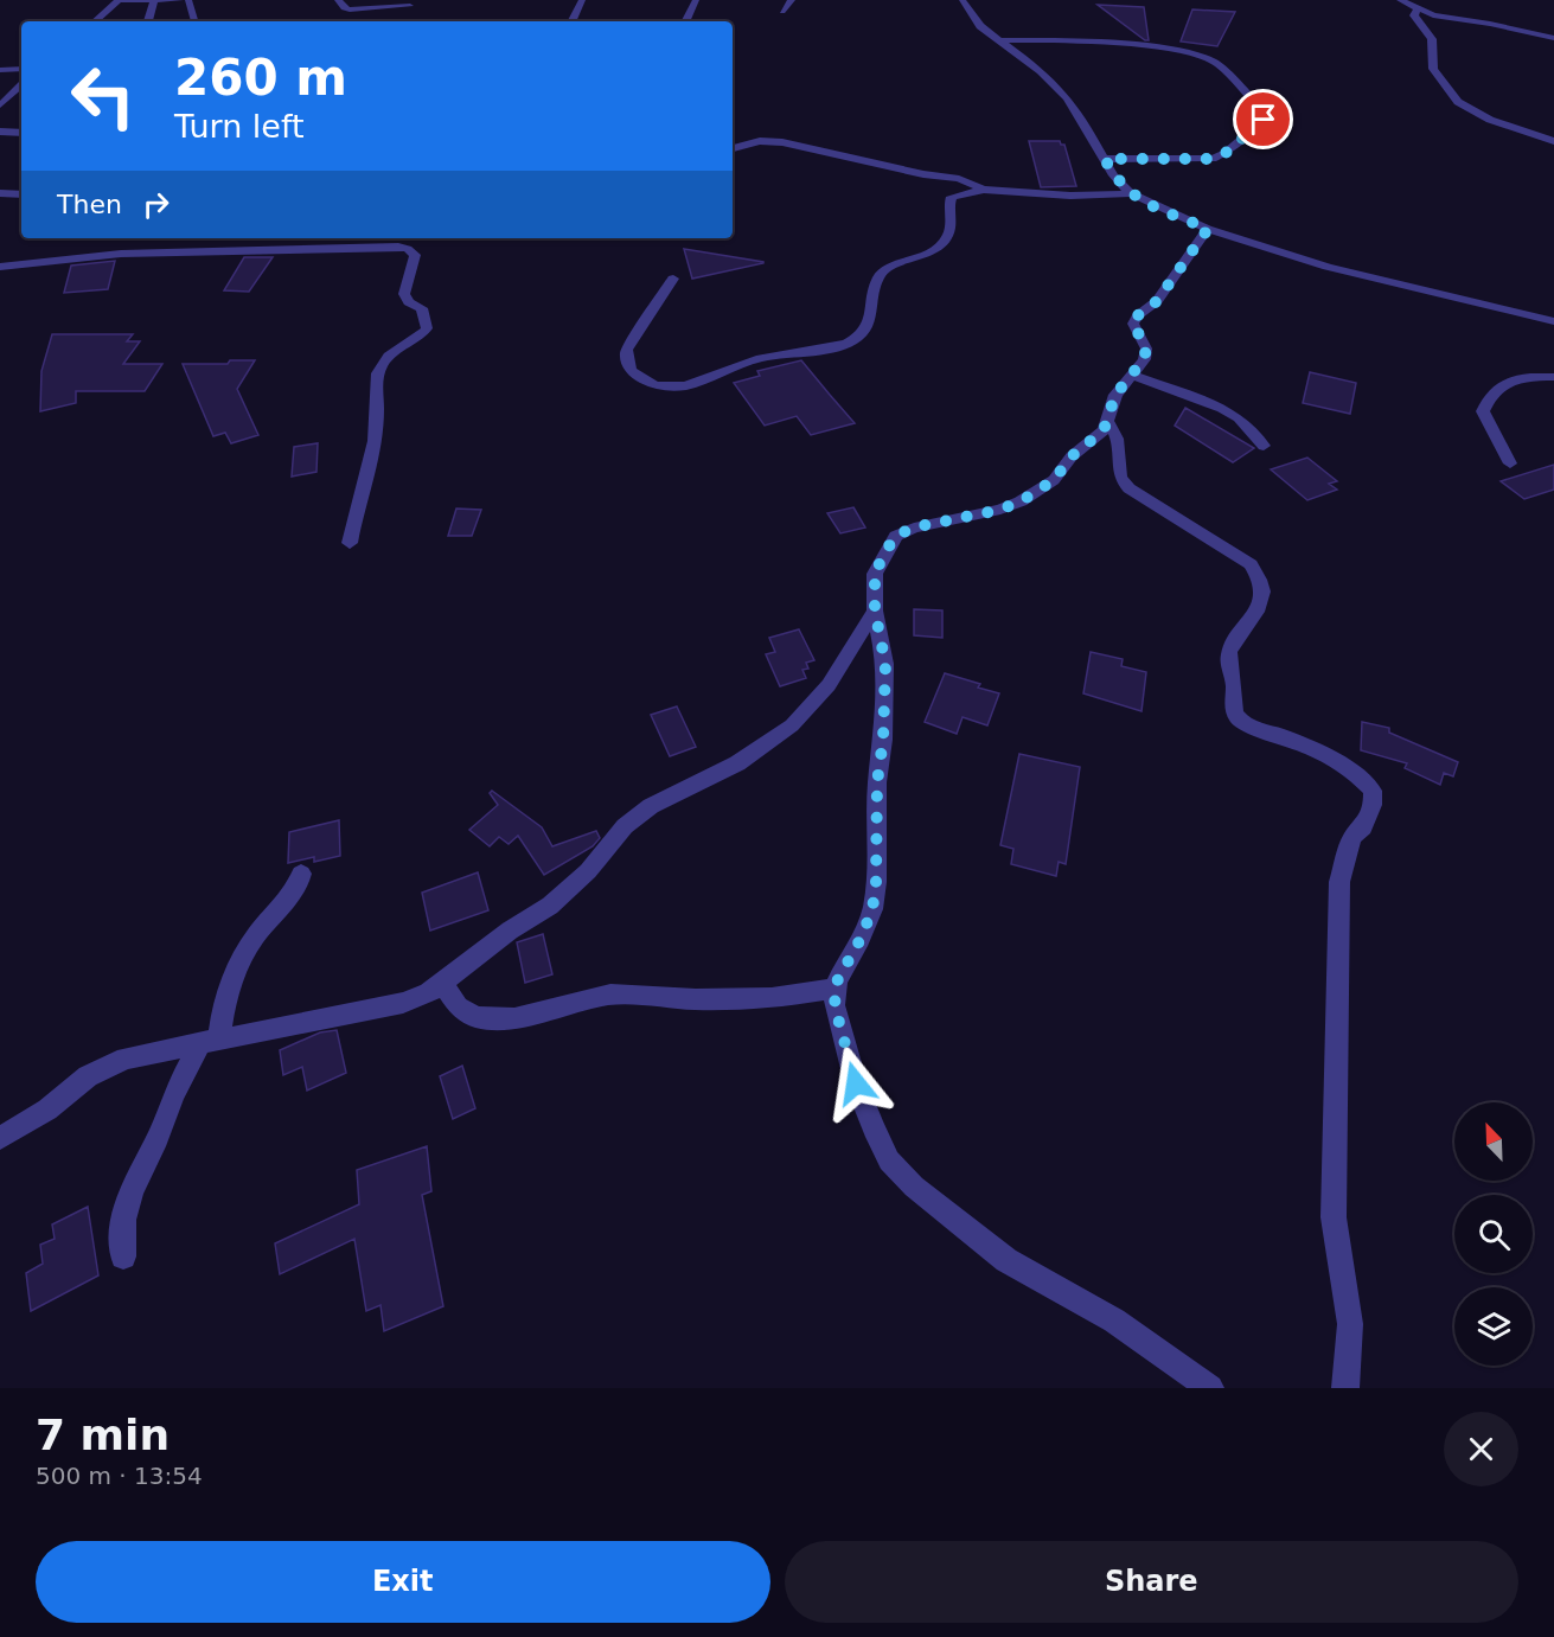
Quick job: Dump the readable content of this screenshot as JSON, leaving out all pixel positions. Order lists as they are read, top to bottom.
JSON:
{
  "north": "top left",
  "page": {
    "turn": ["260 m", "Turn left"],
    "then": "Then",
    "heading": ["7 min", "500 m · 13:54"],
    "buttons": ["Exit", "Share"]
  }
}
